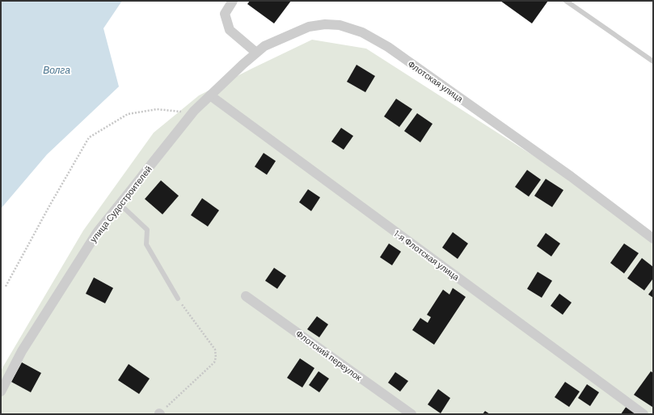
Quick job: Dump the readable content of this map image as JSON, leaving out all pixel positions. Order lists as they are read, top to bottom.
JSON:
{
  "streets": {
    "street": [
      "Флотская улица",
      "улица Судостроителей",
      "1-я Флотская улица",
      "Флотский переулок"
    ]
  },
  "crossings": [
    ["Флотская улица", "улица Судостроителей"],
    ["улица Судостроителей", "1-я Флотская улица"]
  ],
  "water": ["Волга"]
}
